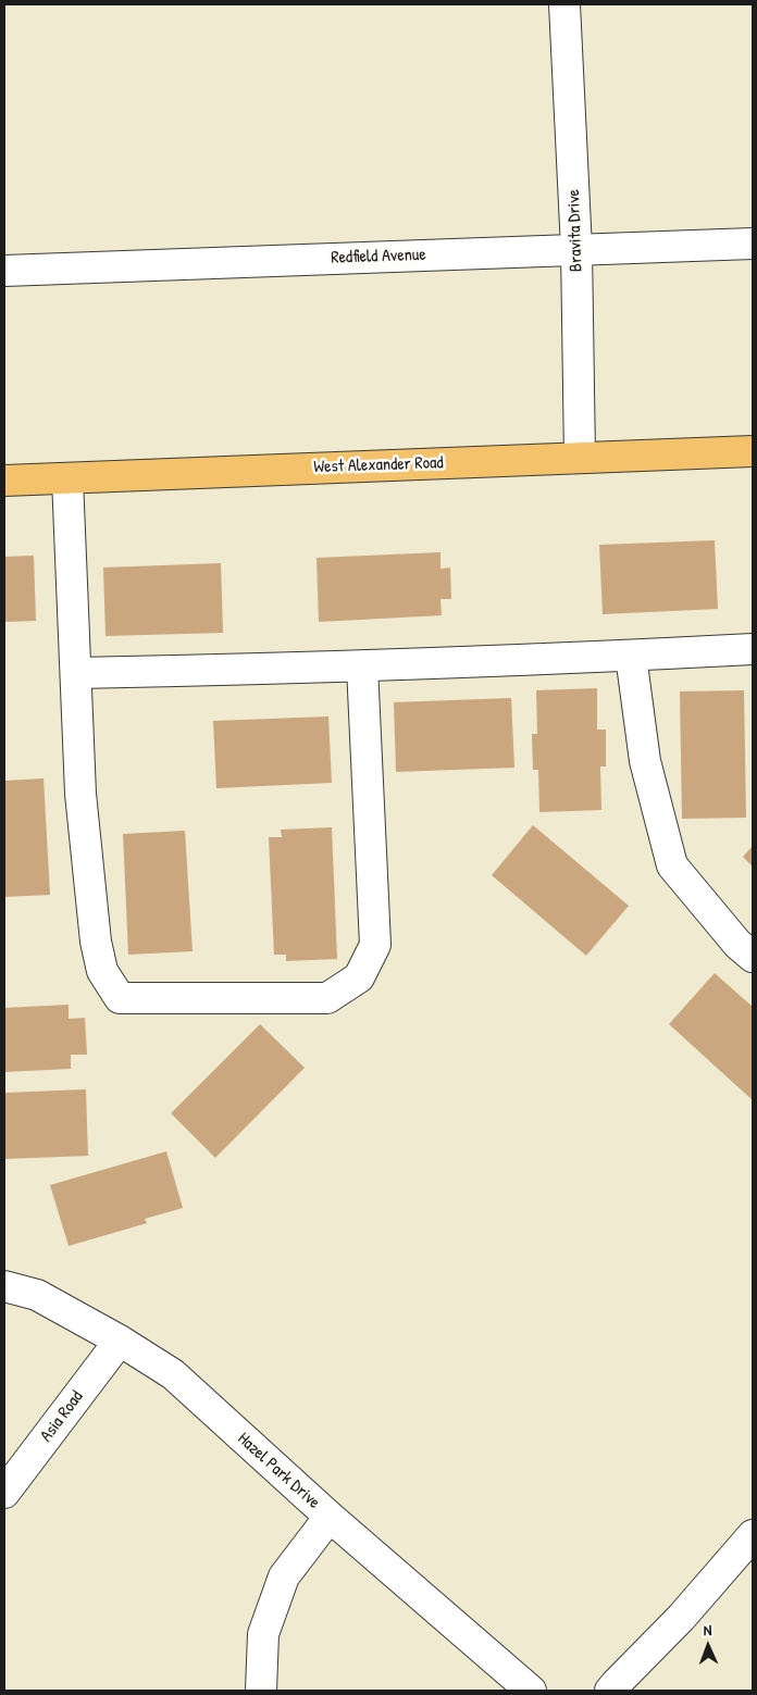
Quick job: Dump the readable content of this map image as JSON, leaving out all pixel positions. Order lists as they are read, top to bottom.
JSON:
{
  "streets": {
    "main road": ["West Alexander Road"],
    "street": [
      "Bravita Drive",
      "Redfield Avenue",
      "Asia Road",
      "Hazel Park Drive"
    ]
  },
  "crossings": [
    ["Bravita Drive", "Redfield Avenue"],
    ["Bravita Drive", "West Alexander Road"],
    ["Asia Road", "Hazel Park Drive"]
  ],
  "north": "top"
}
